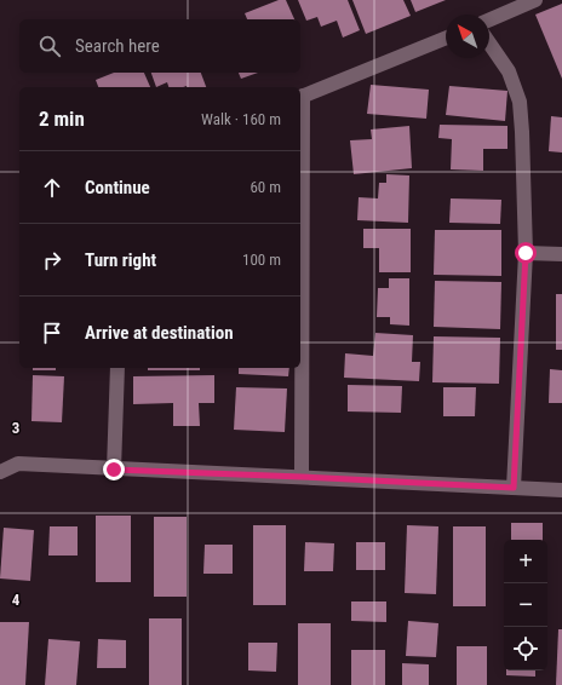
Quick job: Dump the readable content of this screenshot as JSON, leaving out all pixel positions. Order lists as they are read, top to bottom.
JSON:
{
  "north": "top left",
  "page": {
    "search": "Search here",
    "heading": ["2 min", "Walk · 160 m"],
    "list": [
      ["Continue", "60 m"],
      ["Turn right", "100 m"],
      "Arrive at destination"
    ],
    "map_buttons": ["+", "−"]
  },
  "grid": {
    "rows": ["3", "4"]
  }
}
